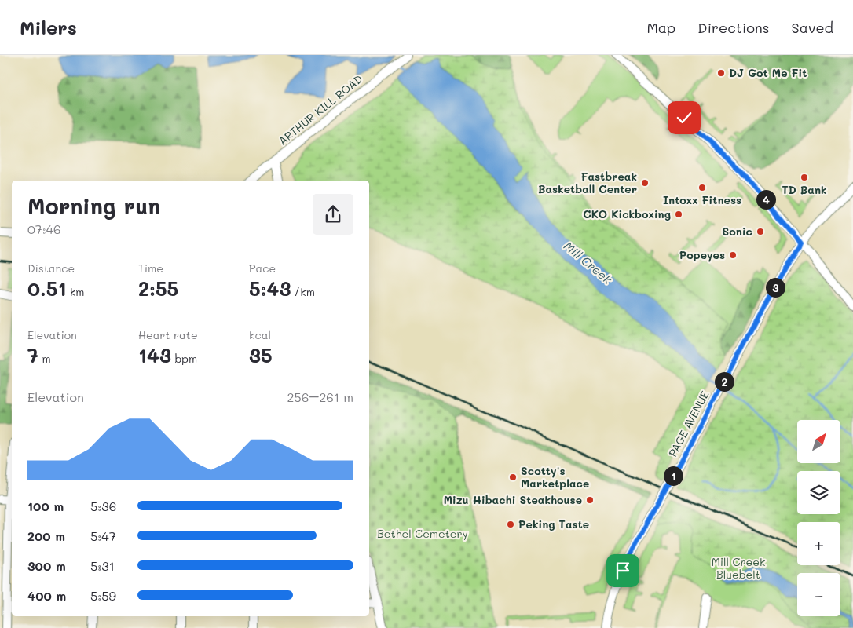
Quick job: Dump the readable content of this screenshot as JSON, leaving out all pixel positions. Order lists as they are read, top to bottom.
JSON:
{
  "streets": {
    "street": ["ARTHUR KILL ROAD", "PAGE AVENUE"]
  },
  "water": ["Mill Creek"],
  "parks": ["Bethel Cemetery", "Mill Creek Bluebelt"],
  "places": [
    "DJ Got Me Fit",
    "TD Bank",
    "Fastbreak Basketball Center",
    "Intoxx Fitness",
    "CKO Kickboxing",
    "Sonic",
    "Popeyes",
    "Scotty's Marketplace",
    "Mizu Hibachi Steakhouse",
    "Peking Taste"
  ],
  "north": "top right",
  "page": {
    "header": "Milers",
    "nav": ["Map", "Directions", "Saved"],
    "heading": ["Morning run", "07:46"],
    "pins": [
      "4",
      "3",
      "2",
      "1"
    ],
    "stats": [
      ["Distance", "0.51 km"],
      ["Time", "2:55"],
      ["Pace", "5:43 /km"],
      ["Elevation", "7 m"],
      ["Heart rate", "143 bpm"],
      ["kcal", "35"]
    ],
    "chart": ["Elevation", "256–261 m"],
    "map_buttons": ["+", "−"],
    "list": [
      {
        "name": "100 m",
        "note": "5:36"
      },
      {
        "name": "200 m",
        "note": "5:47"
      },
      {
        "name": "300 m",
        "note": "5:31"
      },
      {
        "name": "400 m",
        "note": "5:59"
      }
    ]
  }
}
